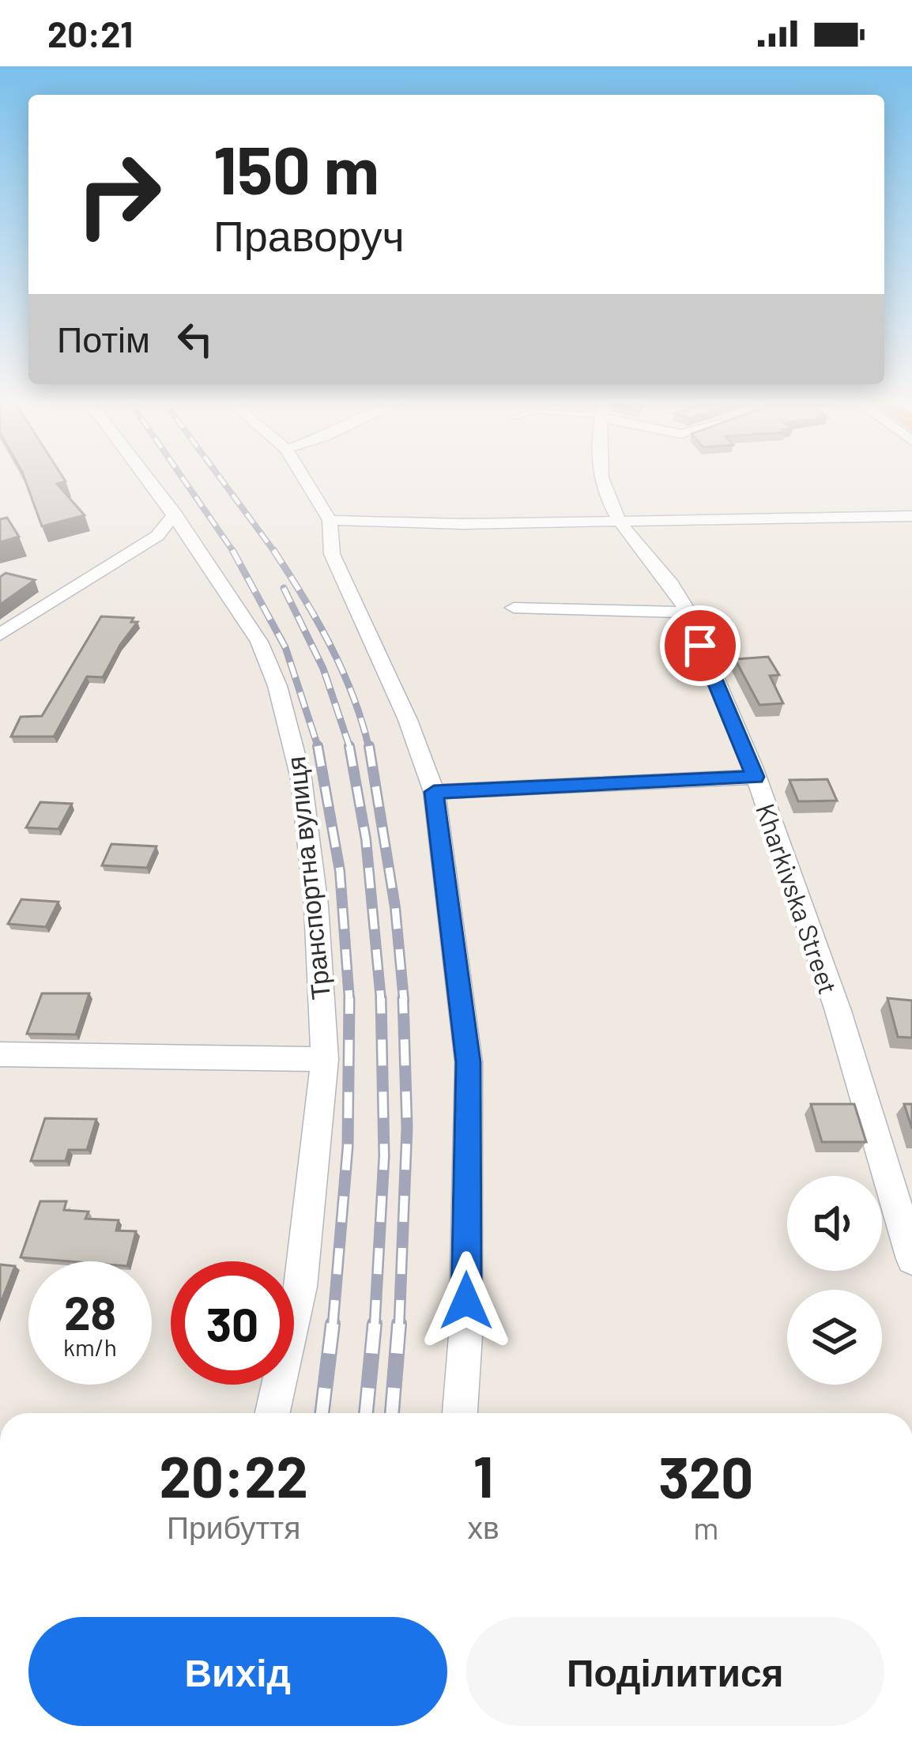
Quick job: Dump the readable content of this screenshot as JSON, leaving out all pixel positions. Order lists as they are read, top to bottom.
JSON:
{
  "streets": {
    "street": ["Транспортна вулиця", "Kharkivska Street"]
  },
  "page": {
    "status": "20:21",
    "turn": ["150 m", "Праворуч"],
    "then": "Потім",
    "speed": "28 km/h",
    "limit": "30",
    "eta": [
      "20:22",
      "Прибуття",
      "1",
      "хв",
      "320",
      "m"
    ],
    "buttons": ["Вихід", "Поділитися"]
  }
}
